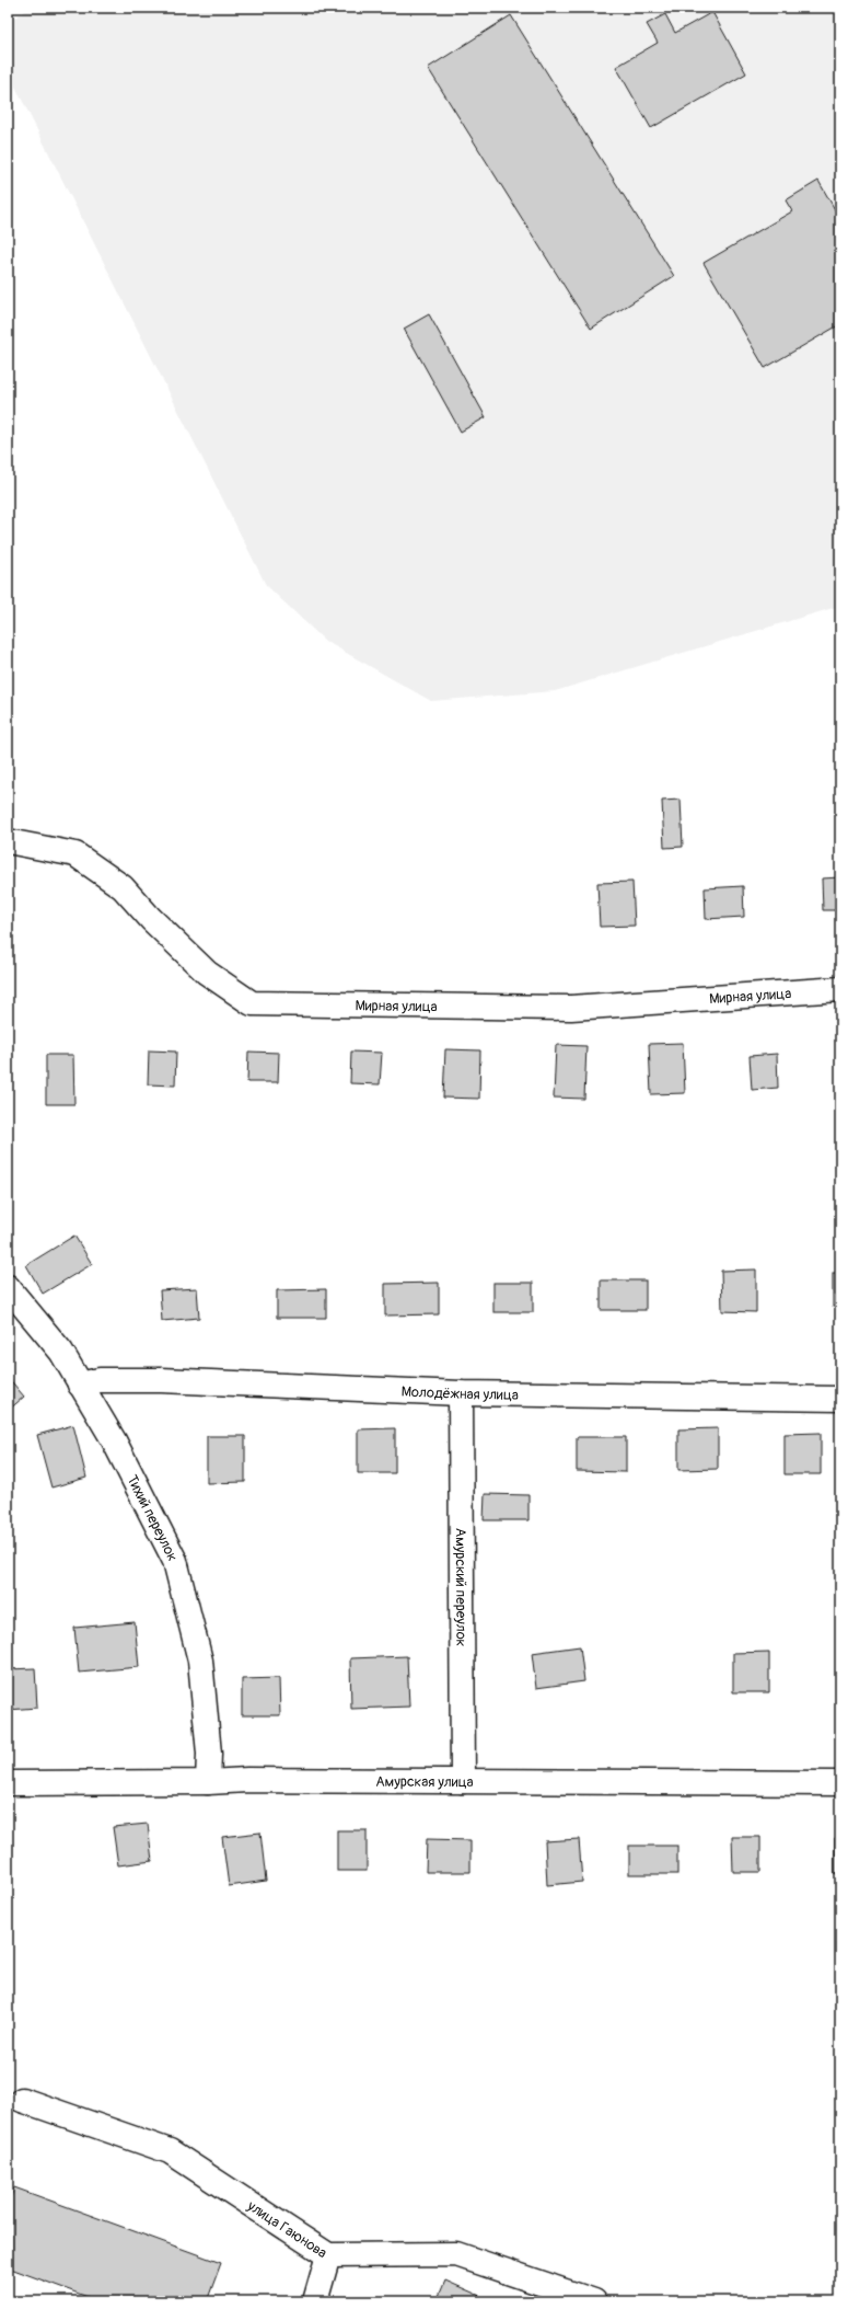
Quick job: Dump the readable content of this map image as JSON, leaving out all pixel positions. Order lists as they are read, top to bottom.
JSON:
{
  "streets": {
    "street": [
      "Мирная улица",
      "Молодёжная улица",
      "Тихий переулок",
      "Амурский переулок",
      "Амурская улица",
      "улица Гаюнова"
    ]
  },
  "crossings": [
    ["Молодёжная улица", "Тихий переулок"],
    ["Молодёжная улица", "Амурский переулок"],
    ["Тихий переулок", "Амурская улица"],
    ["Амурский переулок", "Амурская улица"]
  ]
}
